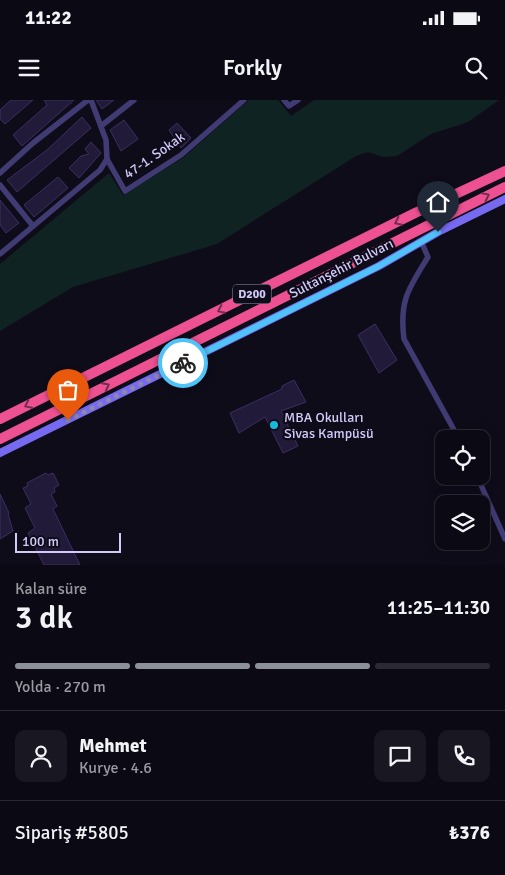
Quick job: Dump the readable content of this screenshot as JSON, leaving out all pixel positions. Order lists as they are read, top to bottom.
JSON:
{
  "streets": {
    "highway": ["Sultanşehir Bulvarı", "D200"],
    "street": ["47-1. Sokak"]
  },
  "places": ["MBA Okulları Sivas Kampüsü"],
  "scale_bar": "100 m",
  "page": {
    "status": "11:22",
    "header": "Forkly",
    "scale": "100 m",
    "heading": ["3 dk", "Kalan süre", "11:25–11:30"],
    "panel": [
      "Mehmet",
      "Kurye · 4.6",
      "Sipariş #5805",
      "₺376"
    ],
    "bar": "Yolda · 270 m"
  }
}
